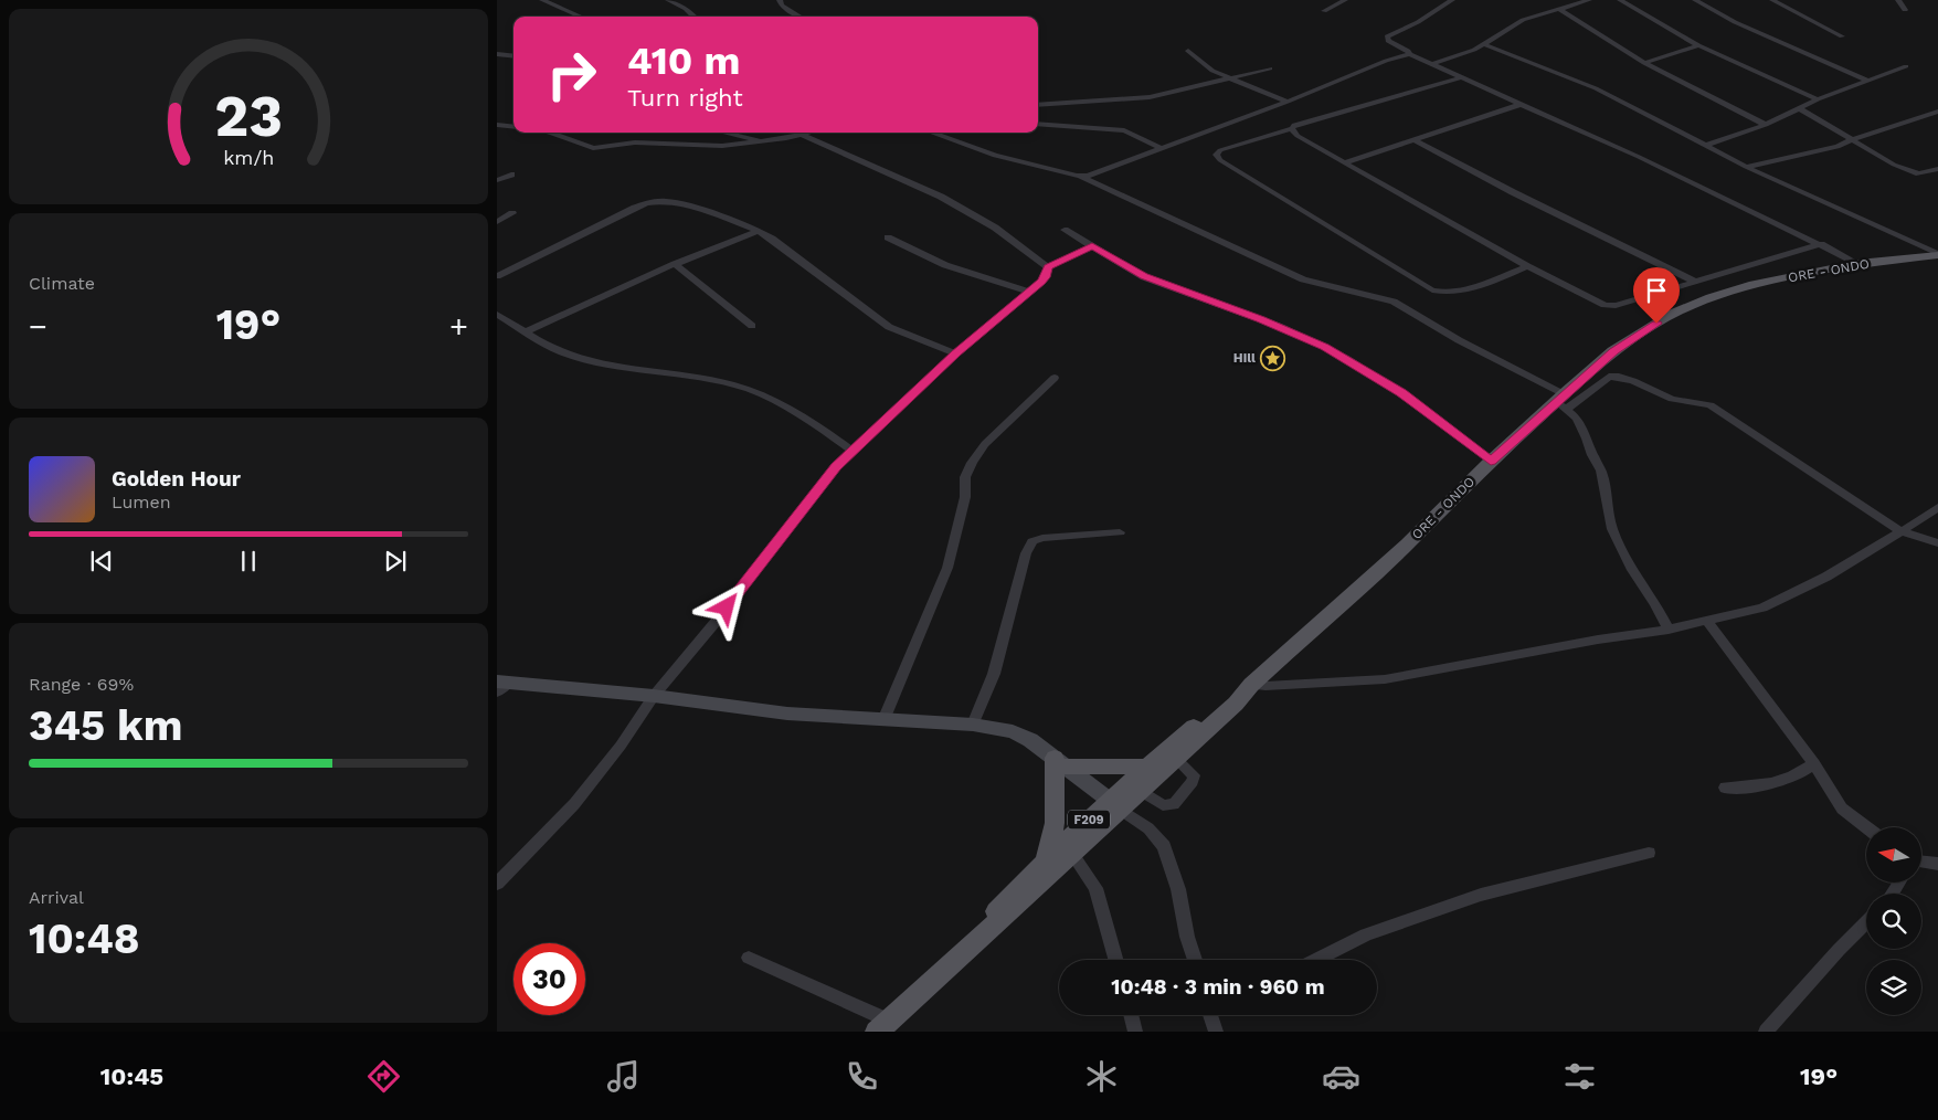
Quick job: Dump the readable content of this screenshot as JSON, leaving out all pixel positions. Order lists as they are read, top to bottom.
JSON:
{
  "streets": {
    "main road": ["ORE - ONDO", "F209"]
  },
  "crossings": [
    ["ORE - ONDO", "F209"]
  ],
  "places": {
    "place": ["Hill"]
  },
  "north": "left",
  "page": {
    "turn": ["410 m", "Turn right"],
    "tile": [
      "Climate",
      ["Range · 69%", "345 km"],
      ["Arrival", "10:48"]
    ],
    "heat": ["−", "19°", "+"],
    "song": ["Golden Hour", "Lumen"],
    "limit": "30",
    "trip": "10:48 · 3 min · 960 m",
    "tabs": ["10:45", "19°"],
    "gauge": ["23", "km/h"]
  }
}
